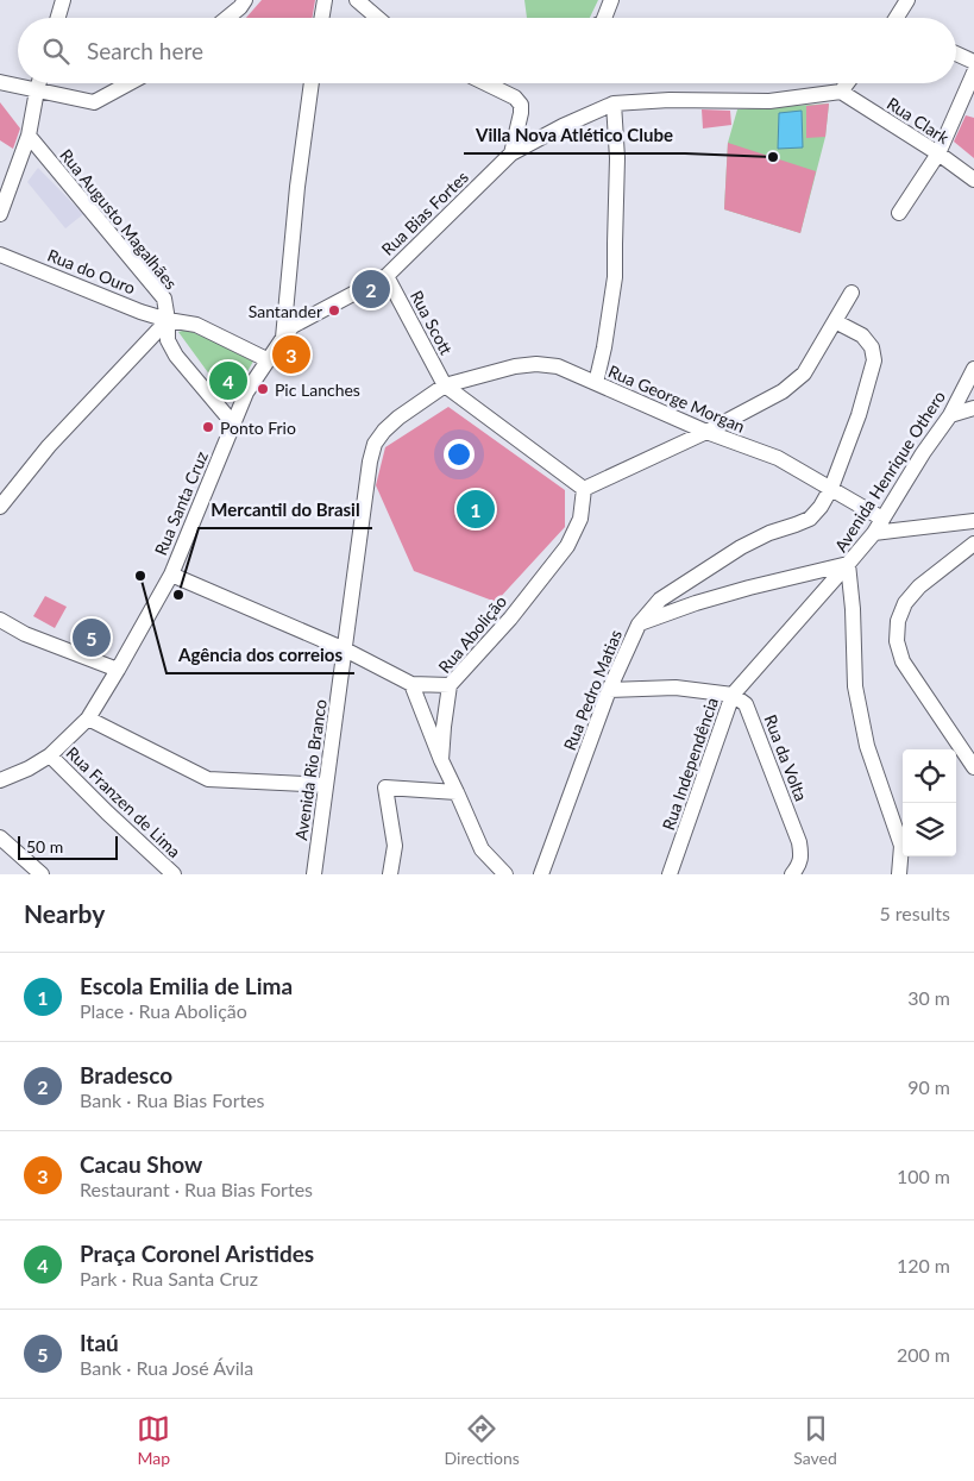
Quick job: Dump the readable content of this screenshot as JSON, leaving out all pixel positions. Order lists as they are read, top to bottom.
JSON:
{
  "streets": {
    "street": [
      "Rua Clark",
      "Rua Bias Fortes",
      "Rua Augusto Magalhães",
      "Rua do Ouro",
      "Rua Scott",
      "Rua George Morgan",
      "Avenida Henrique Othero",
      "Rua Santa Cruz",
      "Rua Abolição",
      "Rua Pedro Matias",
      "Rua da Volta",
      "Rua Independência",
      "Avenida Rio Branco",
      "Rua Franzen de Lima"
    ]
  },
  "crossings": [
    ["Rua Clark", "Rua Bias Fortes"],
    ["Rua Bias Fortes", "Rua do Ouro"],
    ["Rua Bias Fortes", "Rua Scott"],
    ["Rua Bias Fortes", "Rua Santa Cruz"],
    ["Rua Augusto Magalhães", "Rua do Ouro"],
    ["Rua Augusto Magalhães", "Rua Santa Cruz"],
    ["Rua do Ouro", "Rua Santa Cruz"],
    ["Rua Scott", "Rua George Morgan"],
    ["Rua Scott", "Avenida Rio Branco"],
    ["Rua George Morgan", "Avenida Henrique Othero"],
    ["Rua George Morgan", "Avenida Rio Branco"],
    ["Avenida Henrique Othero", "Rua Pedro Matias"],
    ["Avenida Henrique Othero", "Rua Independência"],
    ["Rua Santa Cruz", "Rua Franzen de Lima"],
    ["Rua Pedro Matias", "Rua Independência"],
    ["Rua da Volta", "Rua Independência"]
  ],
  "places": [
    "Villa Nova Atlético Clube",
    "Santander",
    "Pic Lanches",
    "Ponto Frio",
    "Agência dos correios",
    "Mercantil do Brasil"
  ],
  "scale_bar": "50 m",
  "page": {
    "search": "Search here",
    "pins": [
      "2",
      "3",
      "4",
      "1",
      "5"
    ],
    "scale": "50 m",
    "heading": ["Nearby", "5 results"],
    "list": [
      {
        "mark": "1",
        "name": "Escola Emilia de Lima",
        "note": "Place · Rua Abolição",
        "value": "30 m"
      },
      {
        "mark": "2",
        "name": "Bradesco",
        "note": "Bank · Rua Bias Fortes",
        "value": "90 m"
      },
      {
        "mark": "3",
        "name": "Cacau Show",
        "note": "Restaurant · Rua Bias Fortes",
        "value": "100 m"
      },
      {
        "mark": "4",
        "name": "Praça Coronel Aristides",
        "note": "Park · Rua Santa Cruz",
        "value": "120 m"
      },
      {
        "mark": "5",
        "name": "Itaú",
        "note": "Bank · Rua José Ávila",
        "value": "200 m"
      }
    ],
    "nav": ["Map", "Directions", "Saved"]
  }
}
